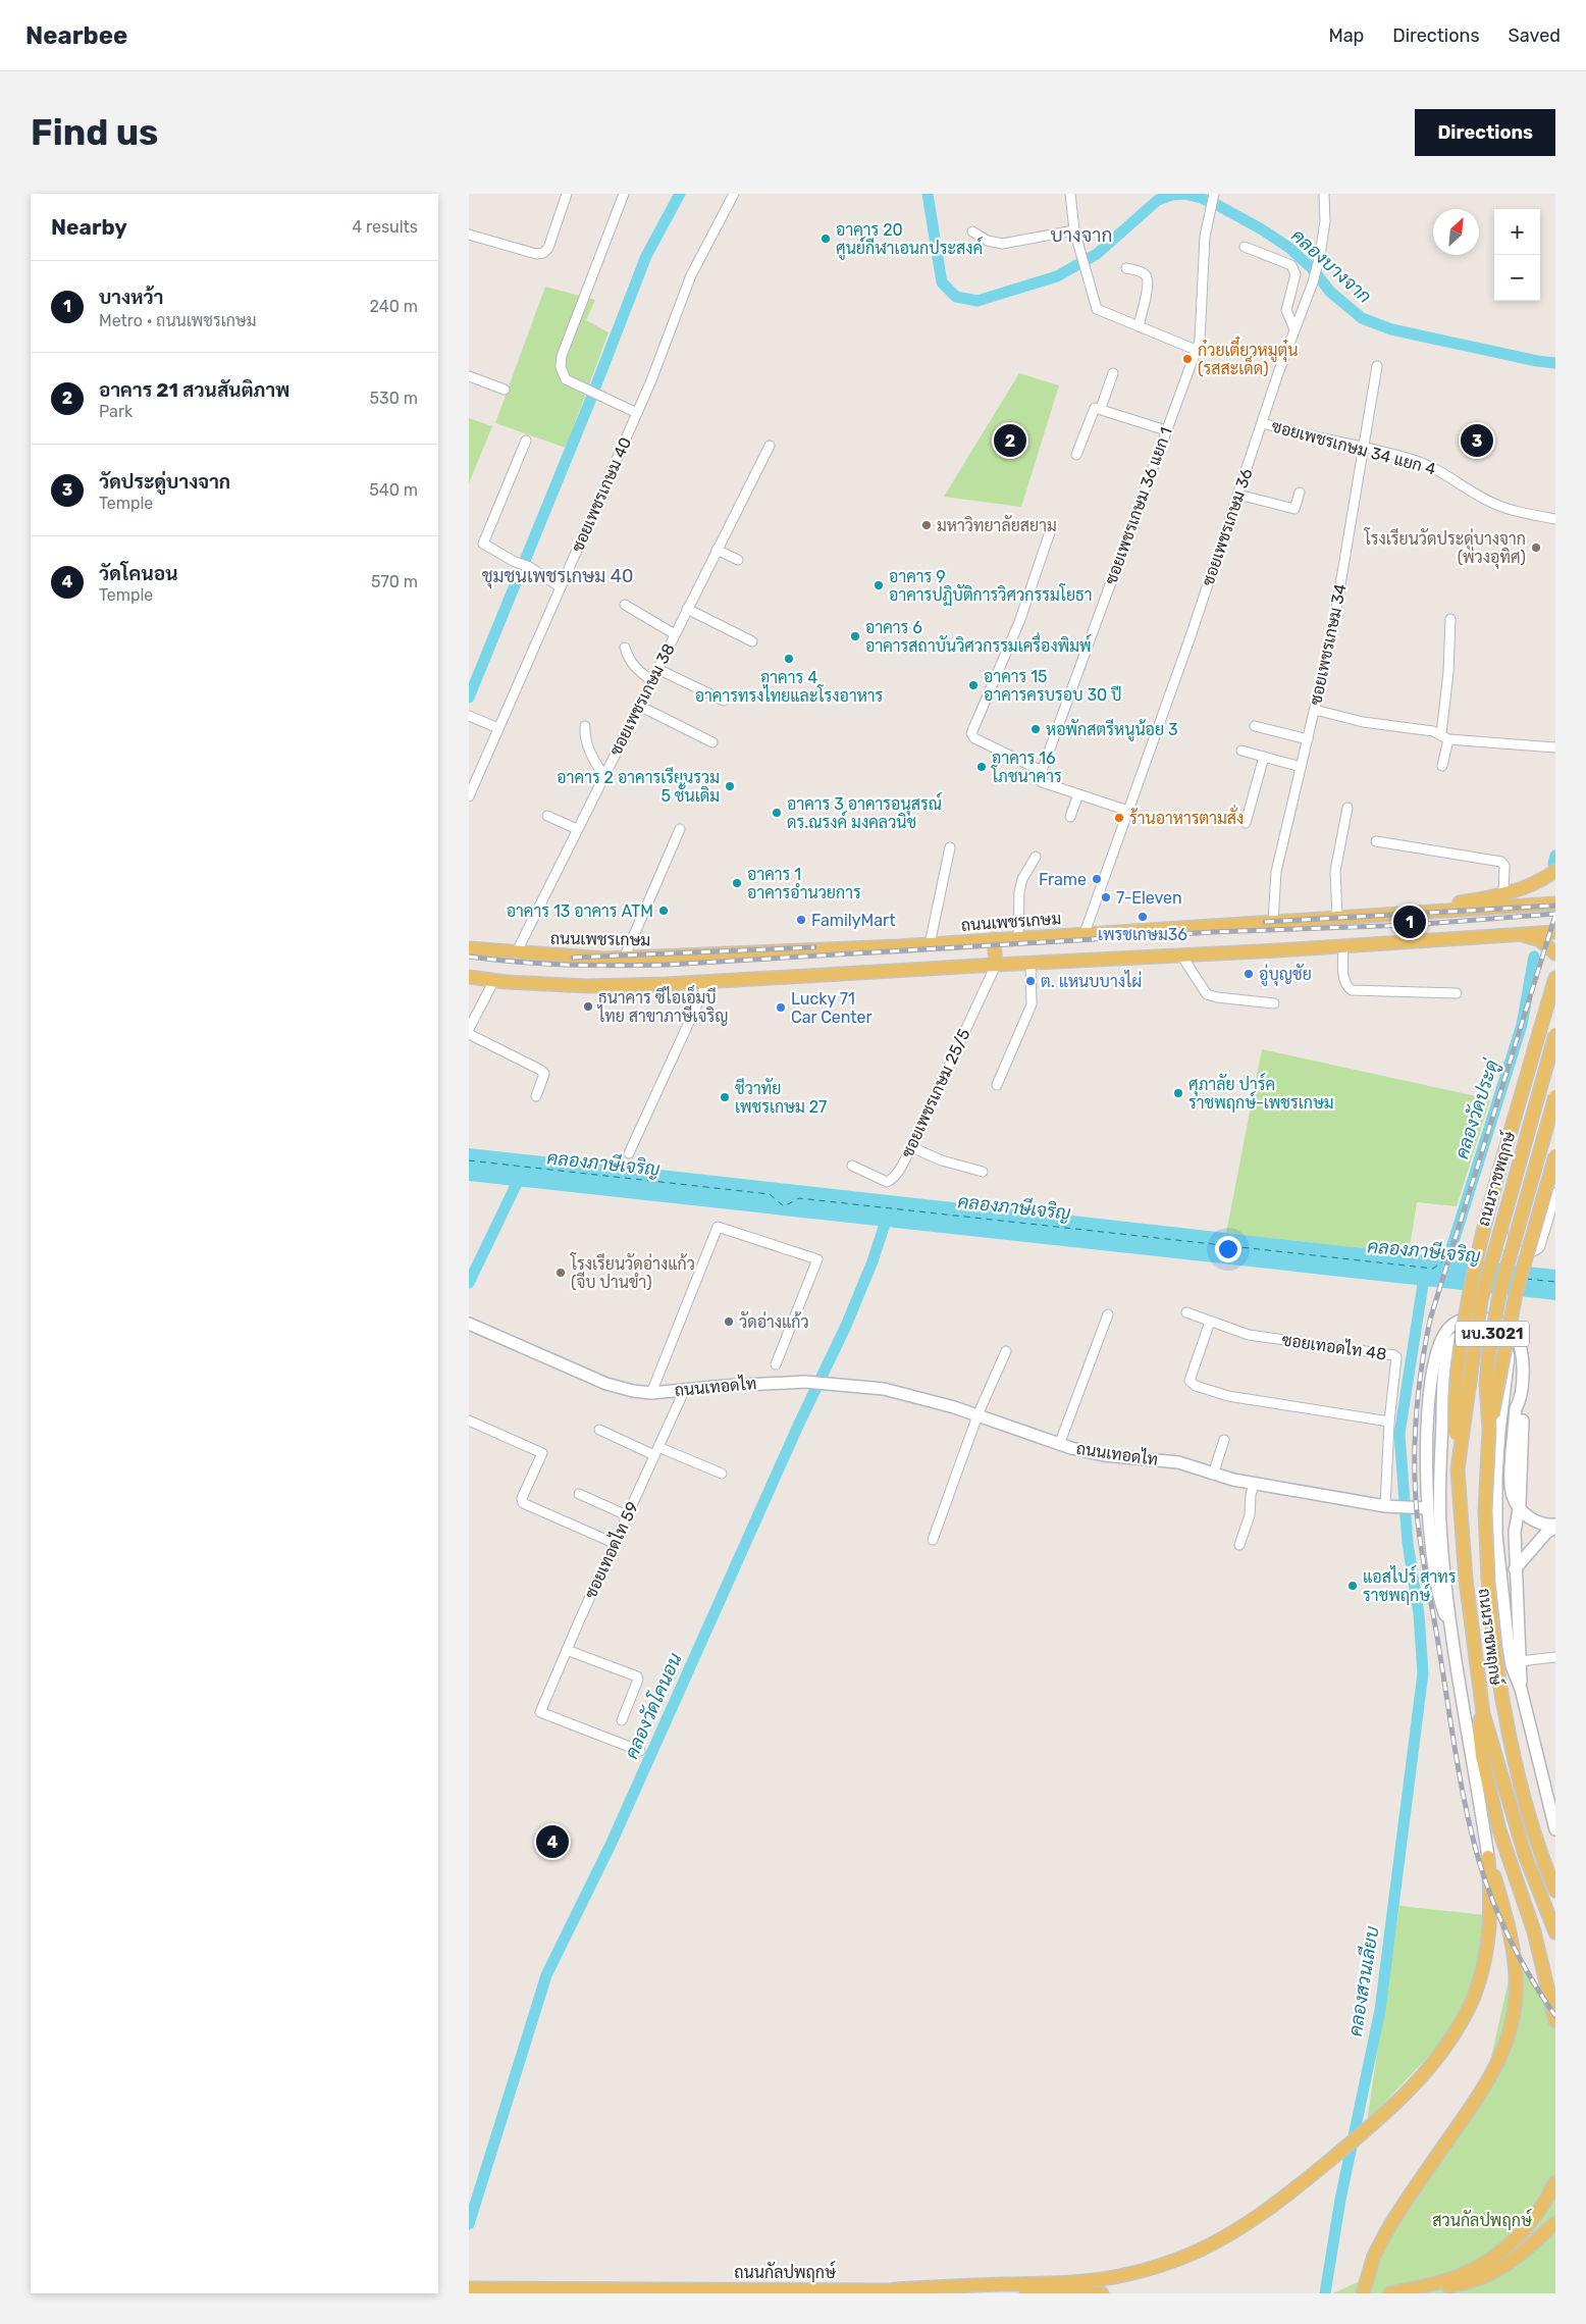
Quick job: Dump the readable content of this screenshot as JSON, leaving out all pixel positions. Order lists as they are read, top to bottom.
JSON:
{
  "streets": {
    "main road": [
      "ถนนเพชรเกษม",
      "ถนนราชพฤกษ์",
      "นบ.3021",
      "ถนนเทอดไท",
      "ถนนกัลปพฤกษ์"
    ],
    "street": [
      "ซอยเพชรเกษม 34 แยก 4",
      "ซอยเพชรเกษม 40",
      "ซอยเพชรเกษม 36 แยก 1",
      "ซอยเพชรเกษม 36",
      "ซอยเพชรเกษม 34",
      "ซอยเพชรเกษม 38",
      "ซอยเพชรเกษม 25/5",
      "ซอยเทอดไท 48",
      "ซอยเทอดไท 59"
    ]
  },
  "crossings": [
    ["ซอยเพชรเกษม 34 แยก 4", "ซอยเพชรเกษม 36"],
    ["ซอยเพชรเกษม 34 แยก 4", "ซอยเพชรเกษม 34"],
    ["ซอยเพชรเกษม 36", "ถนนเพชรเกษม"],
    ["ซอยเพชรเกษม 34", "ถนนเพชรเกษม"],
    ["ซอยเพชรเกษม 38", "ถนนเพชรเกษม"],
    ["ซอยเทอดไท 48", "ถนนเทอดไท"],
    ["ถนนเทอดไท", "ซอยเทอดไท 59"]
  ],
  "districts": ["บางจาก", "ชุมชนเพชรเกษม 40"],
  "water": [
    "คลองบางจาก",
    "คลองวัดประดู่",
    "คลองภาษีเจริญ",
    "คลองวัดโคนอน",
    "คลองสวนเลียบ"
  ],
  "parks": ["สวนกัลปพฤกษ์"],
  "places": [
    "อาคาร 20 ศูนย์กีฬาเอนกประสงค์",
    "ก๋วยเตี๋ยวหมูตุ๋น (รสสะเด็ด)",
    "มหาวิทยาลัยสยาม",
    "โรงเรียนวัดประดู่บางจาก (พ่วงอุทิศ)",
    "อาคาร 9 อาคารปฏิบัติการวิศวกรรมโยธา",
    "อาคาร 6 อาคารสถาบันวิศวกรรมเครื่องพิมพ์",
    "อาคาร 4 อาคารทรงไทยและโรงอาหาร",
    "อาคาร 15 อาคารครบรอบ 30 ปี",
    "หอพักสตรีหนูน้อย 3",
    "อาคาร 16 โภชนาคาร",
    "อาคาร 2 อาคารเรียนรวม 5 ชั้นเดิม",
    "อาคาร 3 อาคารอนุสรณ์ ดร.ณรงค์ มงคลวนิช",
    "ร้านอาหารตามสั่ง",
    "Frame",
    "อาคาร 1 อาคารอำนวยการ",
    "7-Eleven",
    "อาคาร 13 อาคาร ATM",
    "เพรชเกษม36",
    "FamilyMart",
    "อู่บุญชัย",
    "ต. แหนบบางไผ่",
    "ธนาคาร ซีไอเอ็มบี ไทย สาขาภาษีเจริญ",
    "Lucky 71 Car Center",
    "ศุภาลัย ปาร์ค ราชพฤกษ์-เพชรเกษม",
    "ชีวาทัย เพชรเกษม 27",
    "โรงเรียนวัดอ่างแก้ว (จีบ ปานขำ)",
    "วัดอ่างแก้ว",
    "แอสไปร์ สาทร ราชพฤกษ์"
  ],
  "north": "top right",
  "page": {
    "header": "Nearbee",
    "nav": ["Map", "Directions", "Saved"],
    "buttons": "Directions",
    "title": "Find us",
    "heading": ["Nearby", "4 results"],
    "map_buttons": ["+", "−"],
    "list": [
      {
        "mark": "1",
        "name": "บางหว้า",
        "note": "Metro · ถนนเพชรเกษม",
        "value": "240 m"
      },
      {
        "mark": "2",
        "name": "อาคาร 21 สวนสันติภาพ",
        "note": "Park",
        "value": "530 m"
      },
      {
        "mark": "3",
        "name": "วัดประดู่บางจาก",
        "note": "Temple",
        "value": "540 m"
      },
      {
        "mark": "4",
        "name": "วัดโคนอน",
        "note": "Temple",
        "value": "570 m"
      }
    ],
    "pins": [
      "2",
      "3",
      "1",
      "4"
    ]
  }
}
